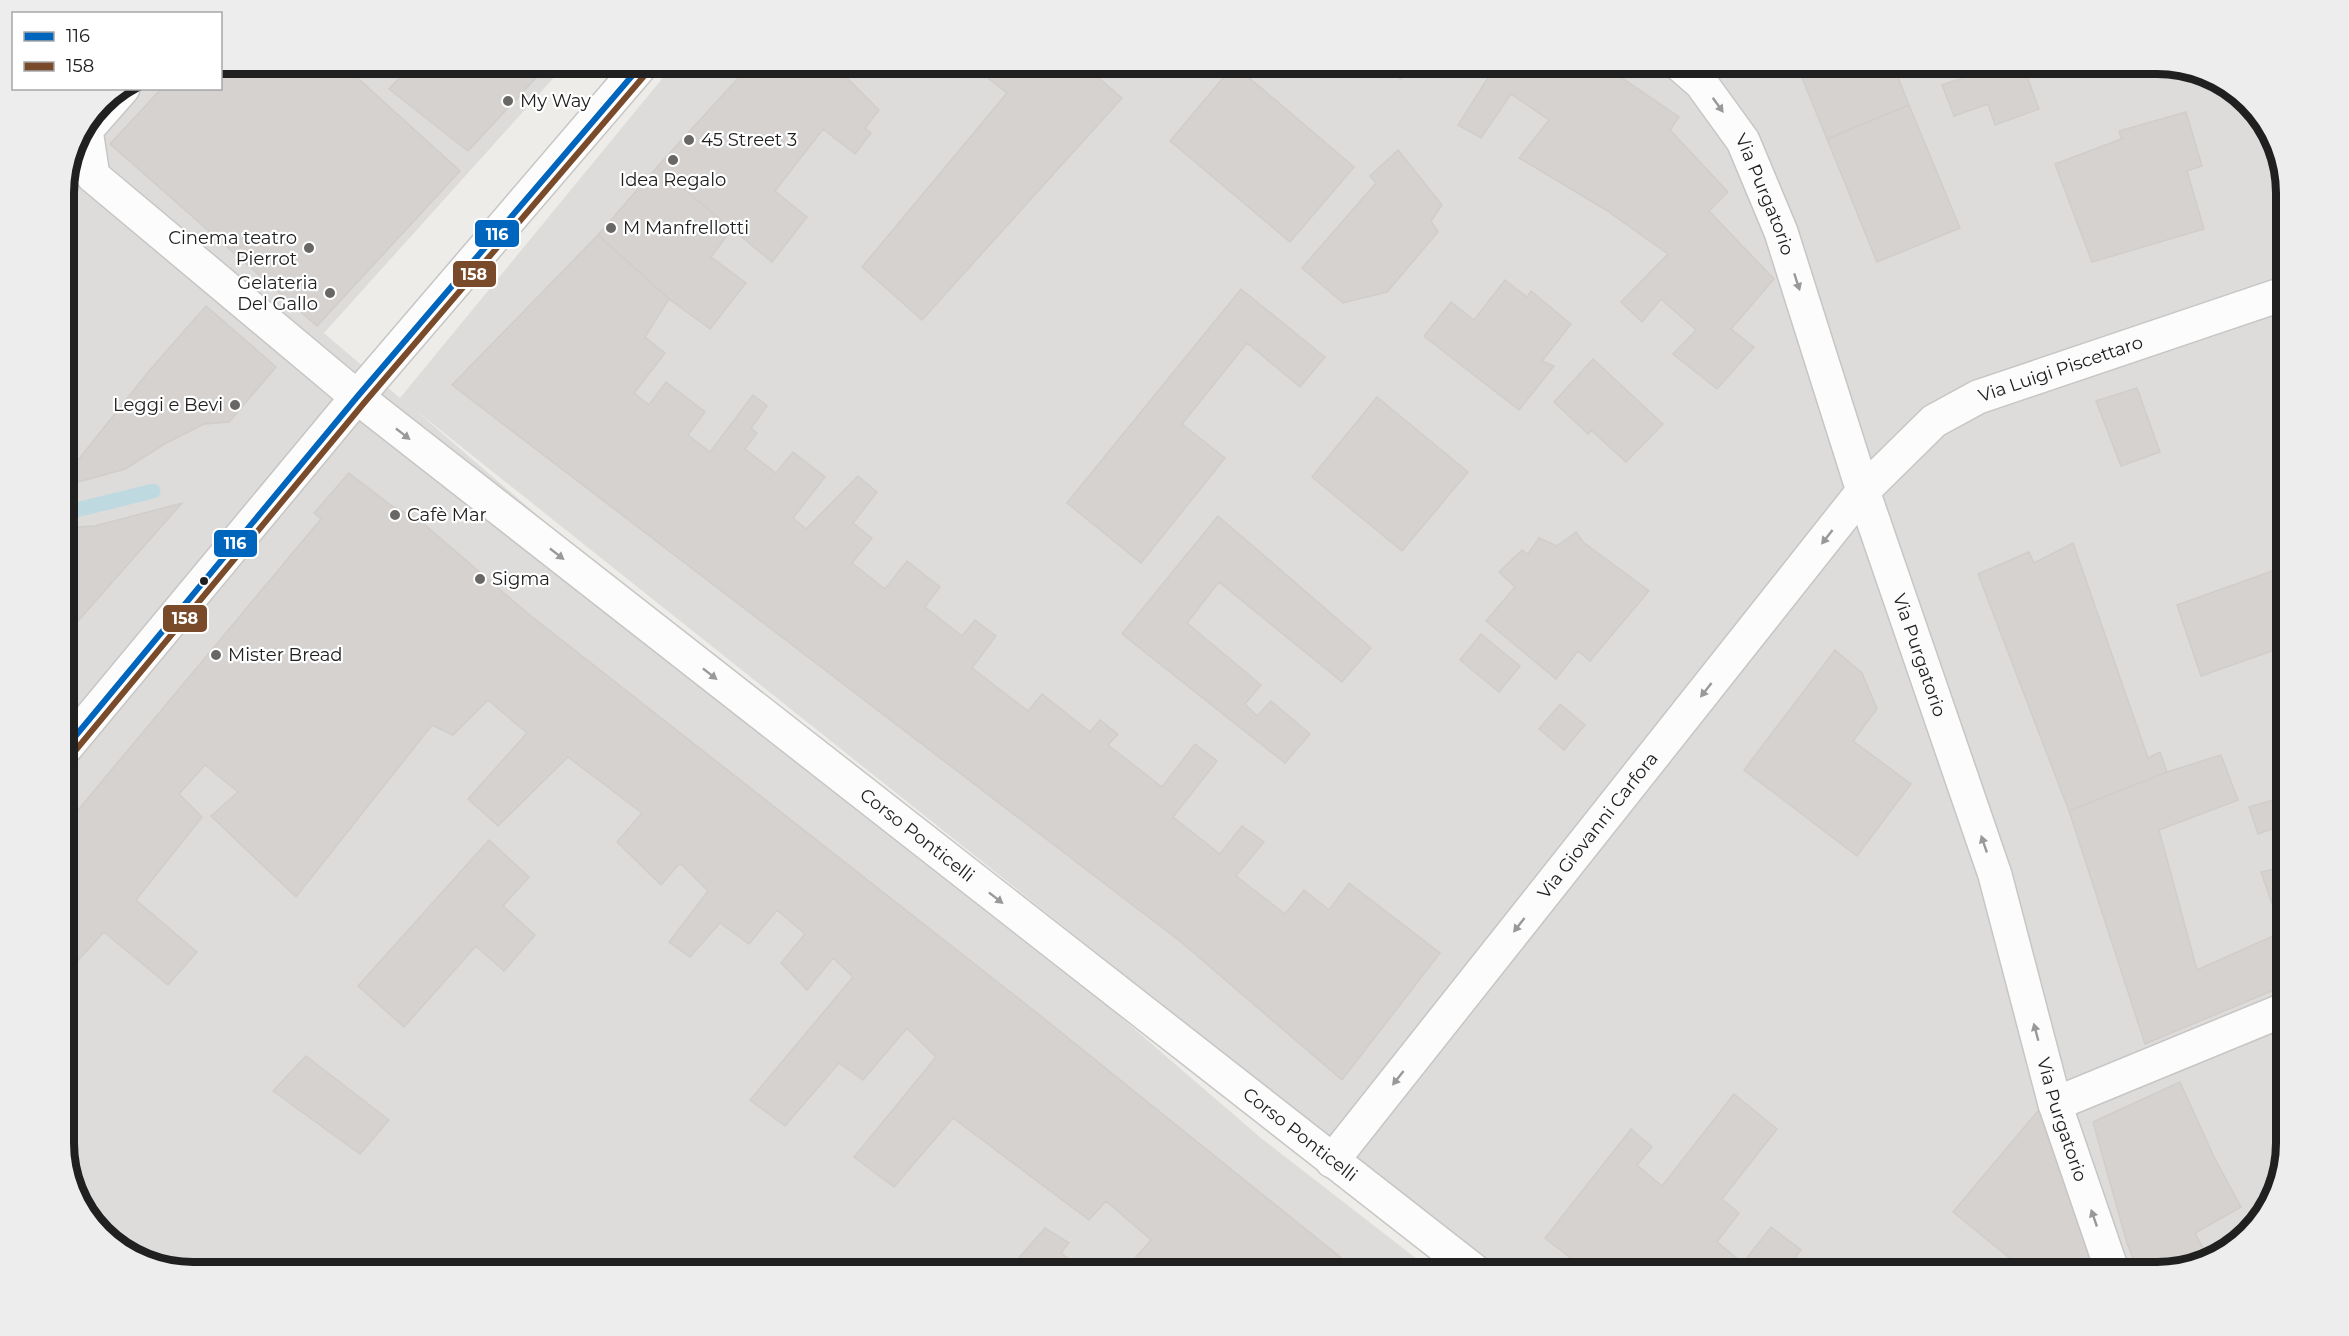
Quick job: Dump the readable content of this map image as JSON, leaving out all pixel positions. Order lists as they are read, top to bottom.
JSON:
{
  "streets": {
    "street": [
      "Via Purgatorio",
      "Via Luigi Piscettaro",
      "Via Giovanni Carfora",
      "Corso Ponticelli"
    ]
  },
  "crossings": [
    ["Via Purgatorio", "Via Luigi Piscettaro"],
    ["Via Purgatorio", "Via Giovanni Carfora"],
    ["Via Luigi Piscettaro", "Via Giovanni Carfora"],
    ["Via Giovanni Carfora", "Corso Ponticelli"]
  ],
  "one_way": ["Via Giovanni Carfora", "Corso Ponticelli"],
  "places": [
    "My Way",
    "45 Street 3",
    "Idea Regalo",
    "M Manfrellotti",
    "Cinema teatro Pierrot",
    "Gelateria Del Gallo",
    "Leggi e Bevi",
    "Cafè Mar",
    "Sigma",
    "Mister Bread"
  ],
  "lines": ["transit line 158", "transit line 116"],
  "legend": ["116", "158"]
}
